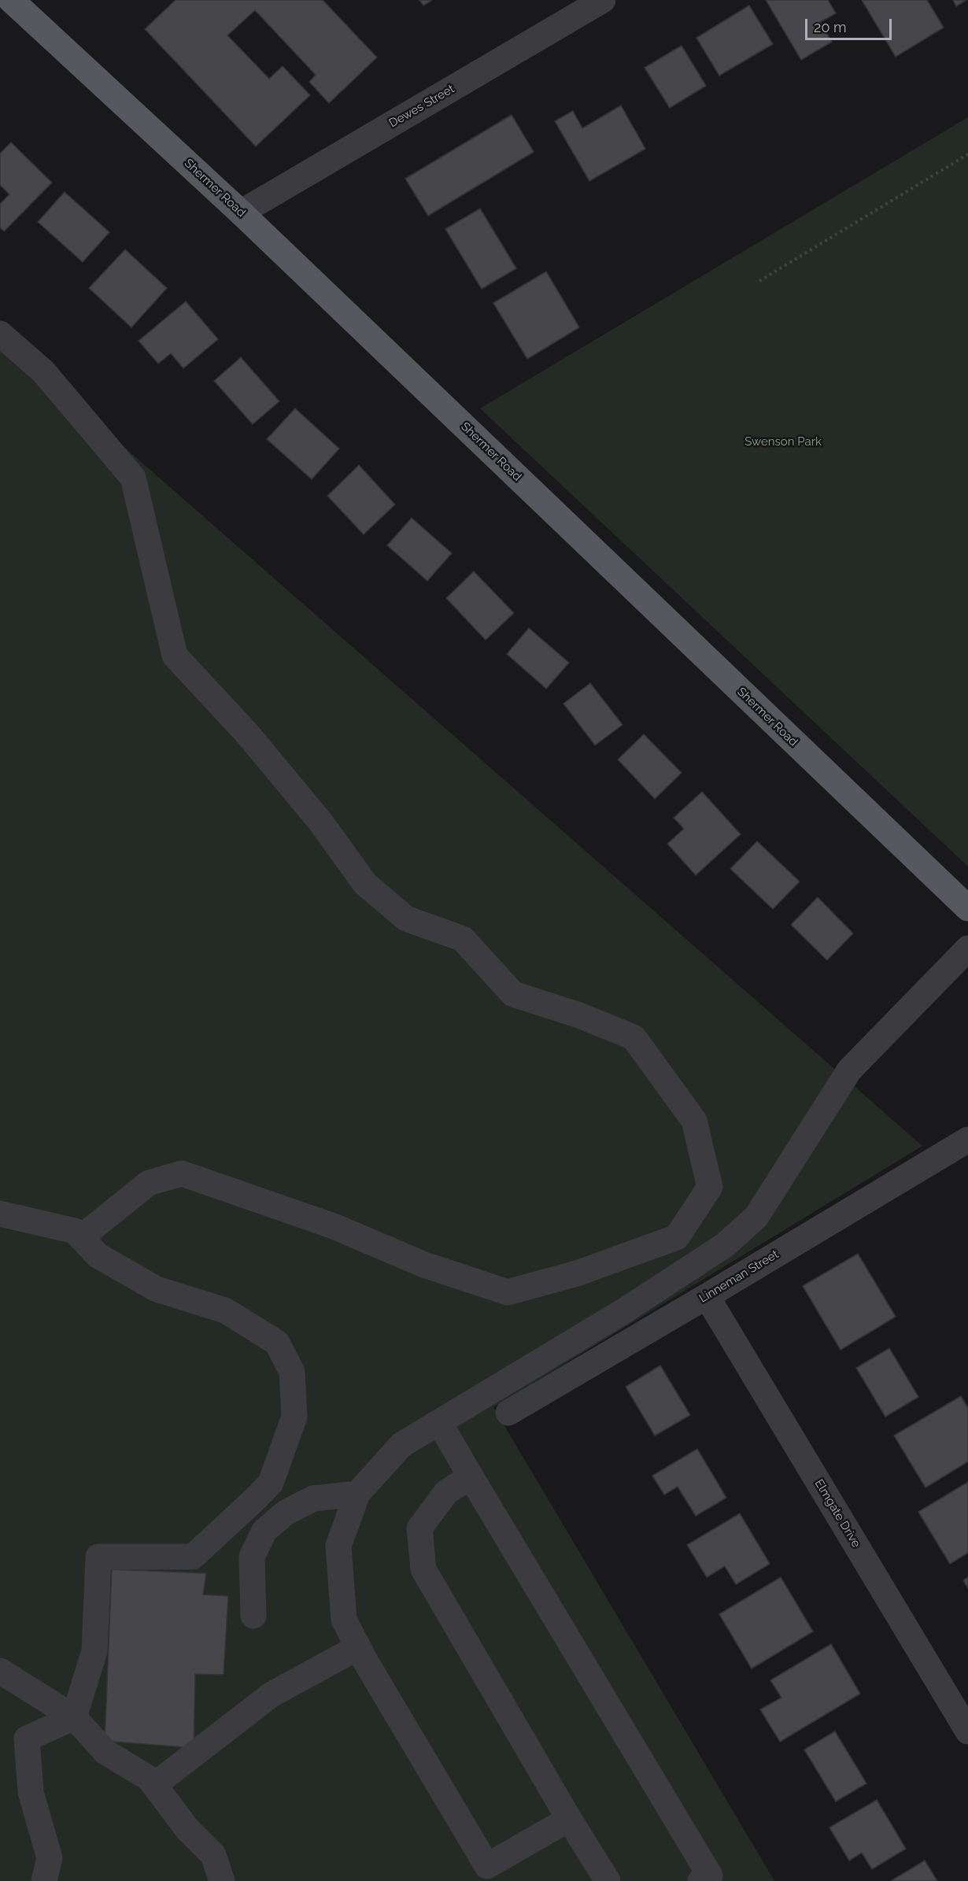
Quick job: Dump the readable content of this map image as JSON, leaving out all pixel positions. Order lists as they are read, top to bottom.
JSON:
{
  "streets": {
    "main road": ["Shermer Road"],
    "street": ["Dewes Street", "Linneman Street", "Elmgate Drive"]
  },
  "crossings": [
    ["Dewes Street", "Shermer Road"],
    ["Linneman Street", "Elmgate Drive"]
  ],
  "parks": ["Swenson Park"],
  "scale_bar": "20 m"
}
